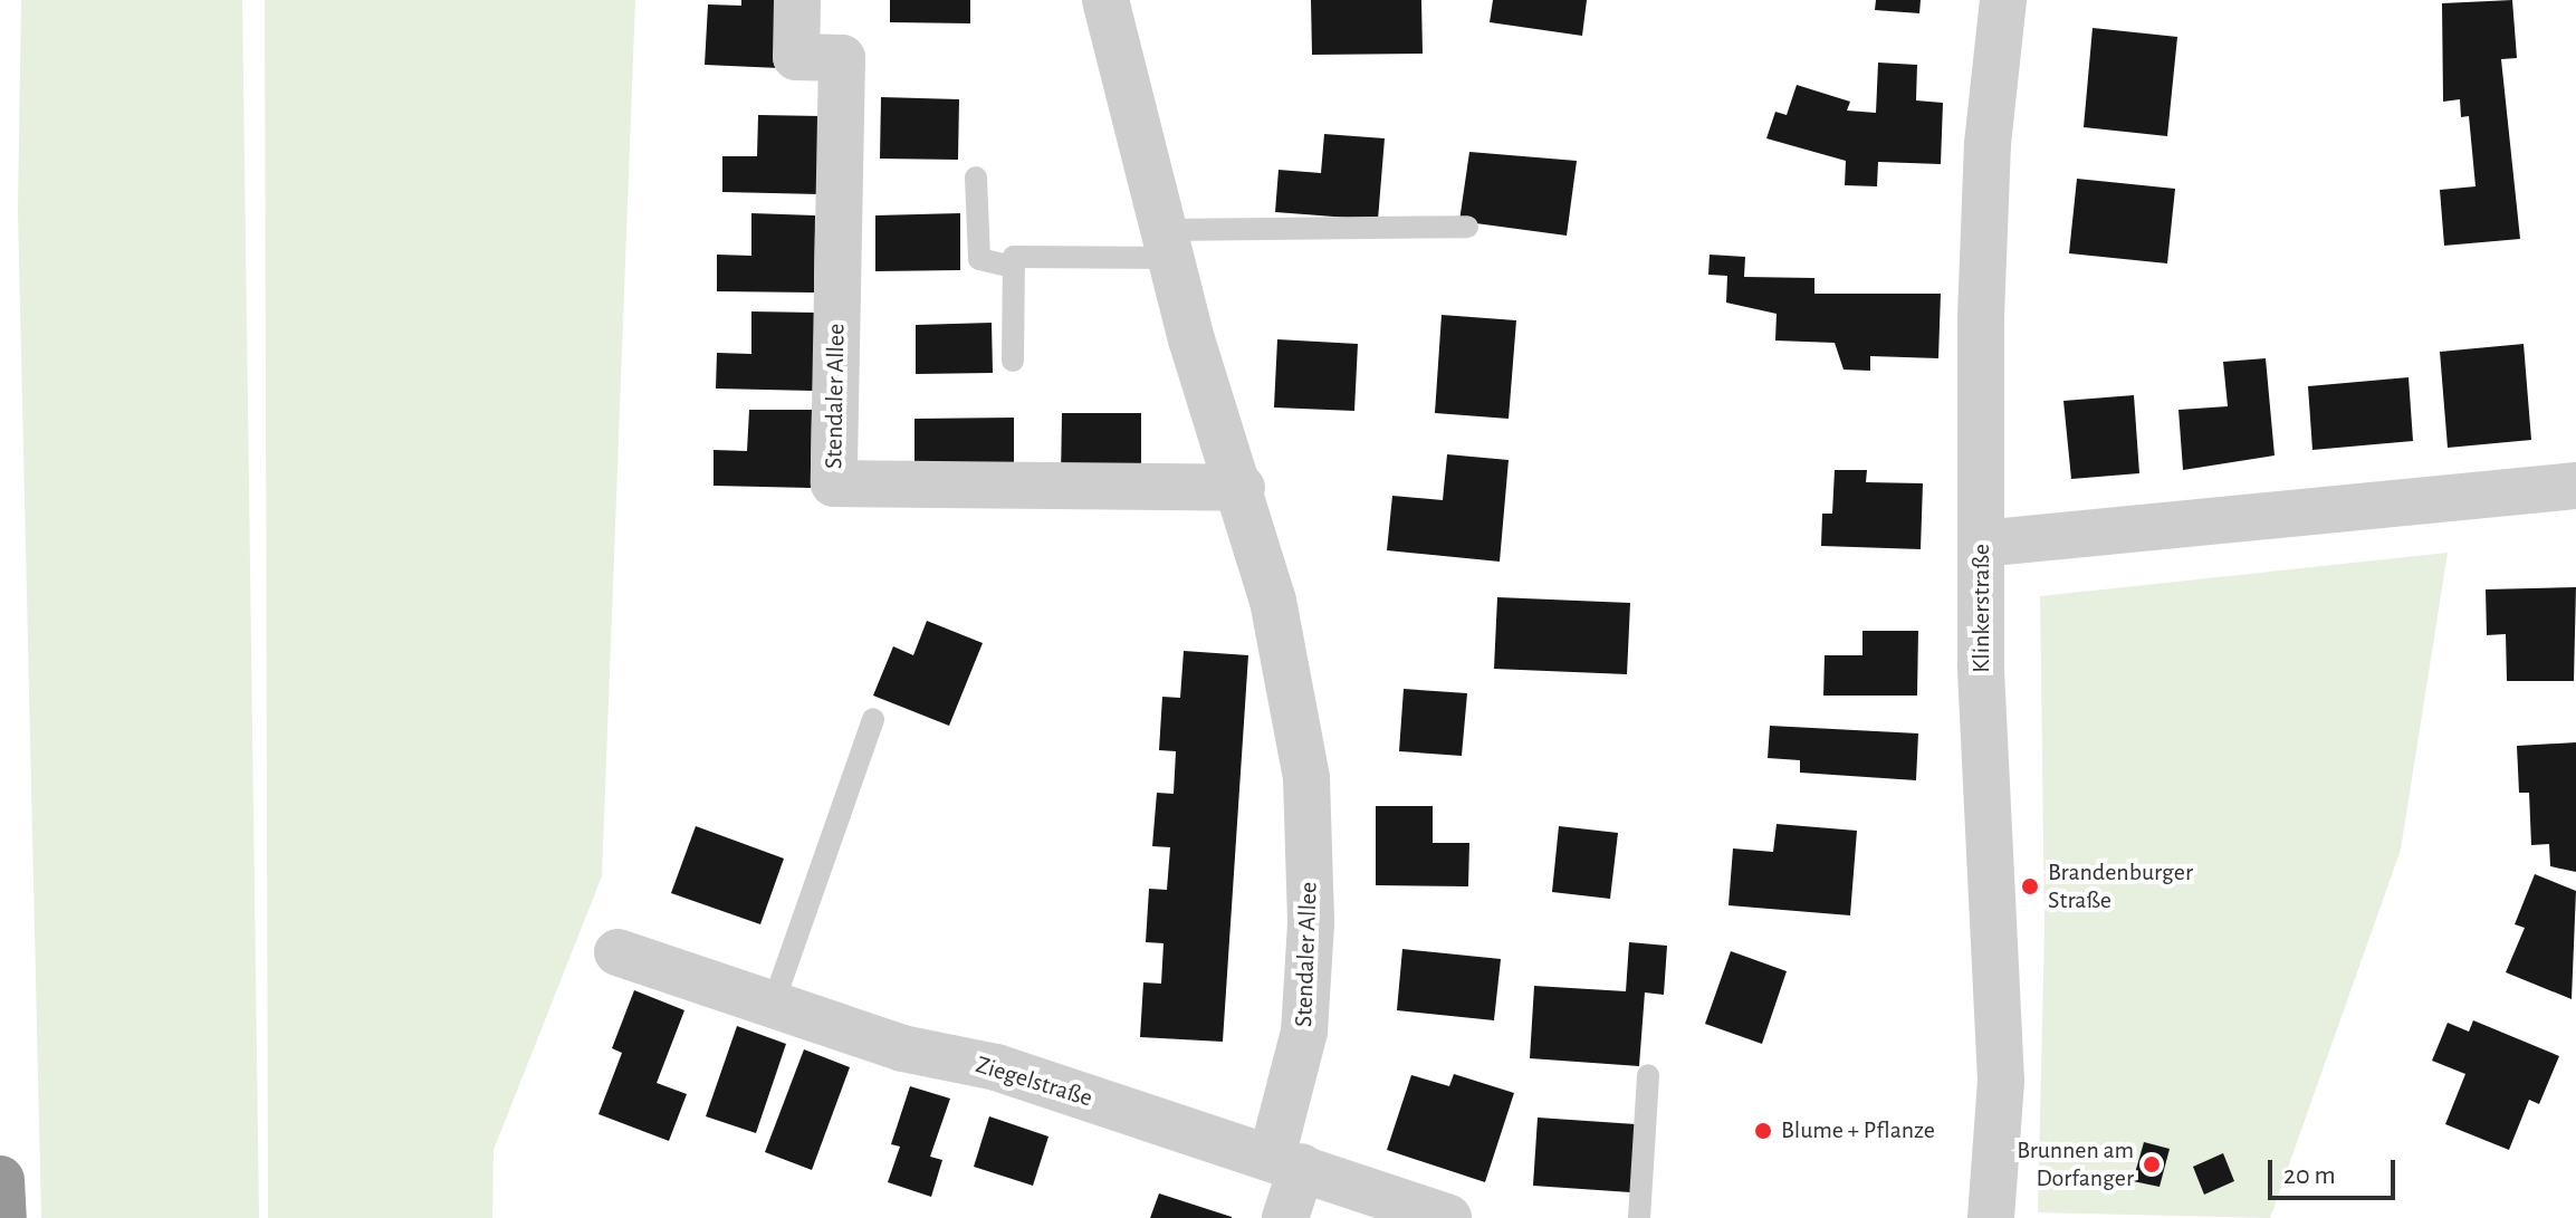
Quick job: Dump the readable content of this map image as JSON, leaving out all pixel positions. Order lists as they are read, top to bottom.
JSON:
{
  "streets": {
    "street": ["Stendaler Allee", "Klinkerstraße", "Ziegelstraße"]
  },
  "crossings": [
    ["Stendaler Allee", "Ziegelstraße"]
  ],
  "places": ["Brandenburger Straße", "Blume + Pflanze", "Brunnen am Dorfanger"],
  "scale_bar": "20 m"
}
